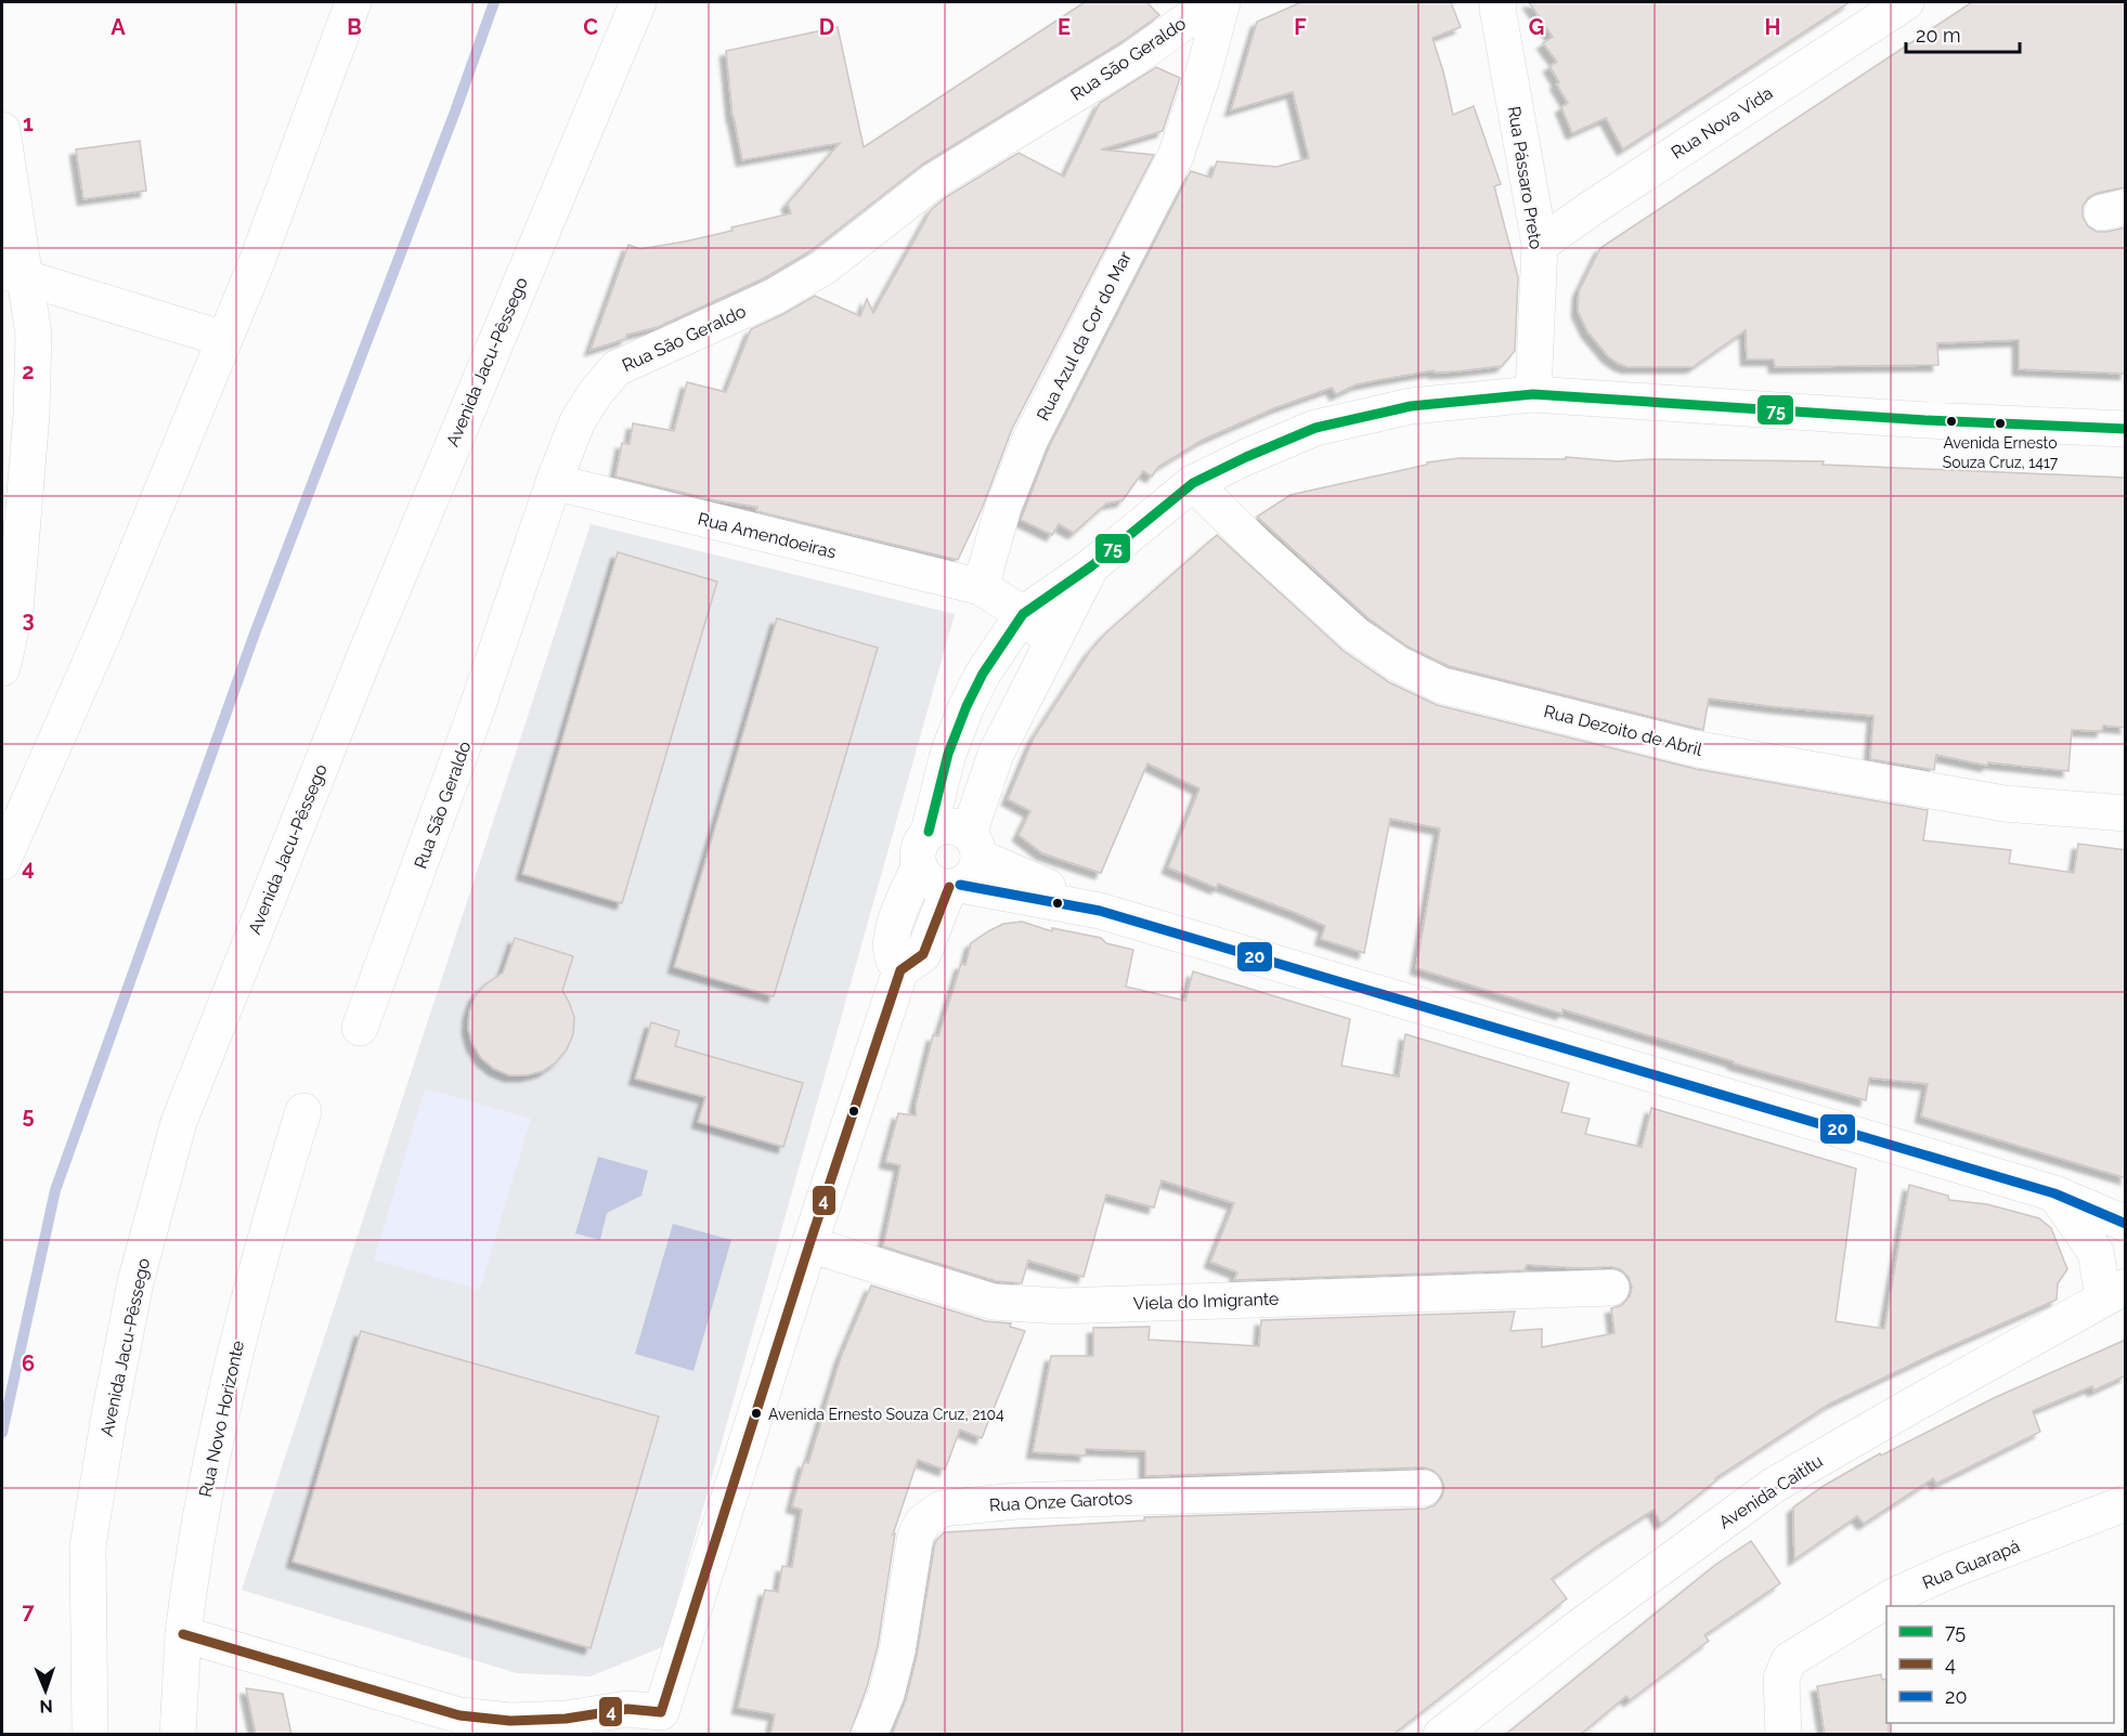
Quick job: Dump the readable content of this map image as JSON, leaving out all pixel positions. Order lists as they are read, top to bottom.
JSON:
{
  "streets": {
    "main road": [
      "Rua São Geraldo",
      "Rua Nova Vida",
      "Rua Pássaro Preto",
      "Rua Azul da Cor do Mar",
      "Avenida Jacu-Pêssego",
      "Rua Amendoeiras",
      "Rua Dezoito de Abril",
      "Viela do Imigrante",
      "Rua Novo Horizonte",
      "Avenida Caititu",
      "Rua Onze Garotos",
      "Rua Guarapá"
    ]
  },
  "crossings": [
    ["Rua São Geraldo", "Rua Amendoeiras"],
    ["Rua Nova Vida", "Rua Pássaro Preto"],
    ["Rua Azul da Cor do Mar", "Rua Amendoeiras"]
  ],
  "places": ["Avenida Ernesto Souza Cruz, 1417", "Avenida Ernesto Souza Cruz, 2104"],
  "lines": ["transit line 75", "transit line 20", "transit line 4"],
  "legend": ["75", "4", "20"],
  "scale_bar": "20 m",
  "north": "bottom",
  "grid": {
    "columns": [
      "A",
      "B",
      "C",
      "D",
      "E",
      "F",
      "G",
      "H"
    ],
    "rows": [
      "1",
      "2",
      "3",
      "4",
      "5",
      "6",
      "7"
    ]
  }
}
